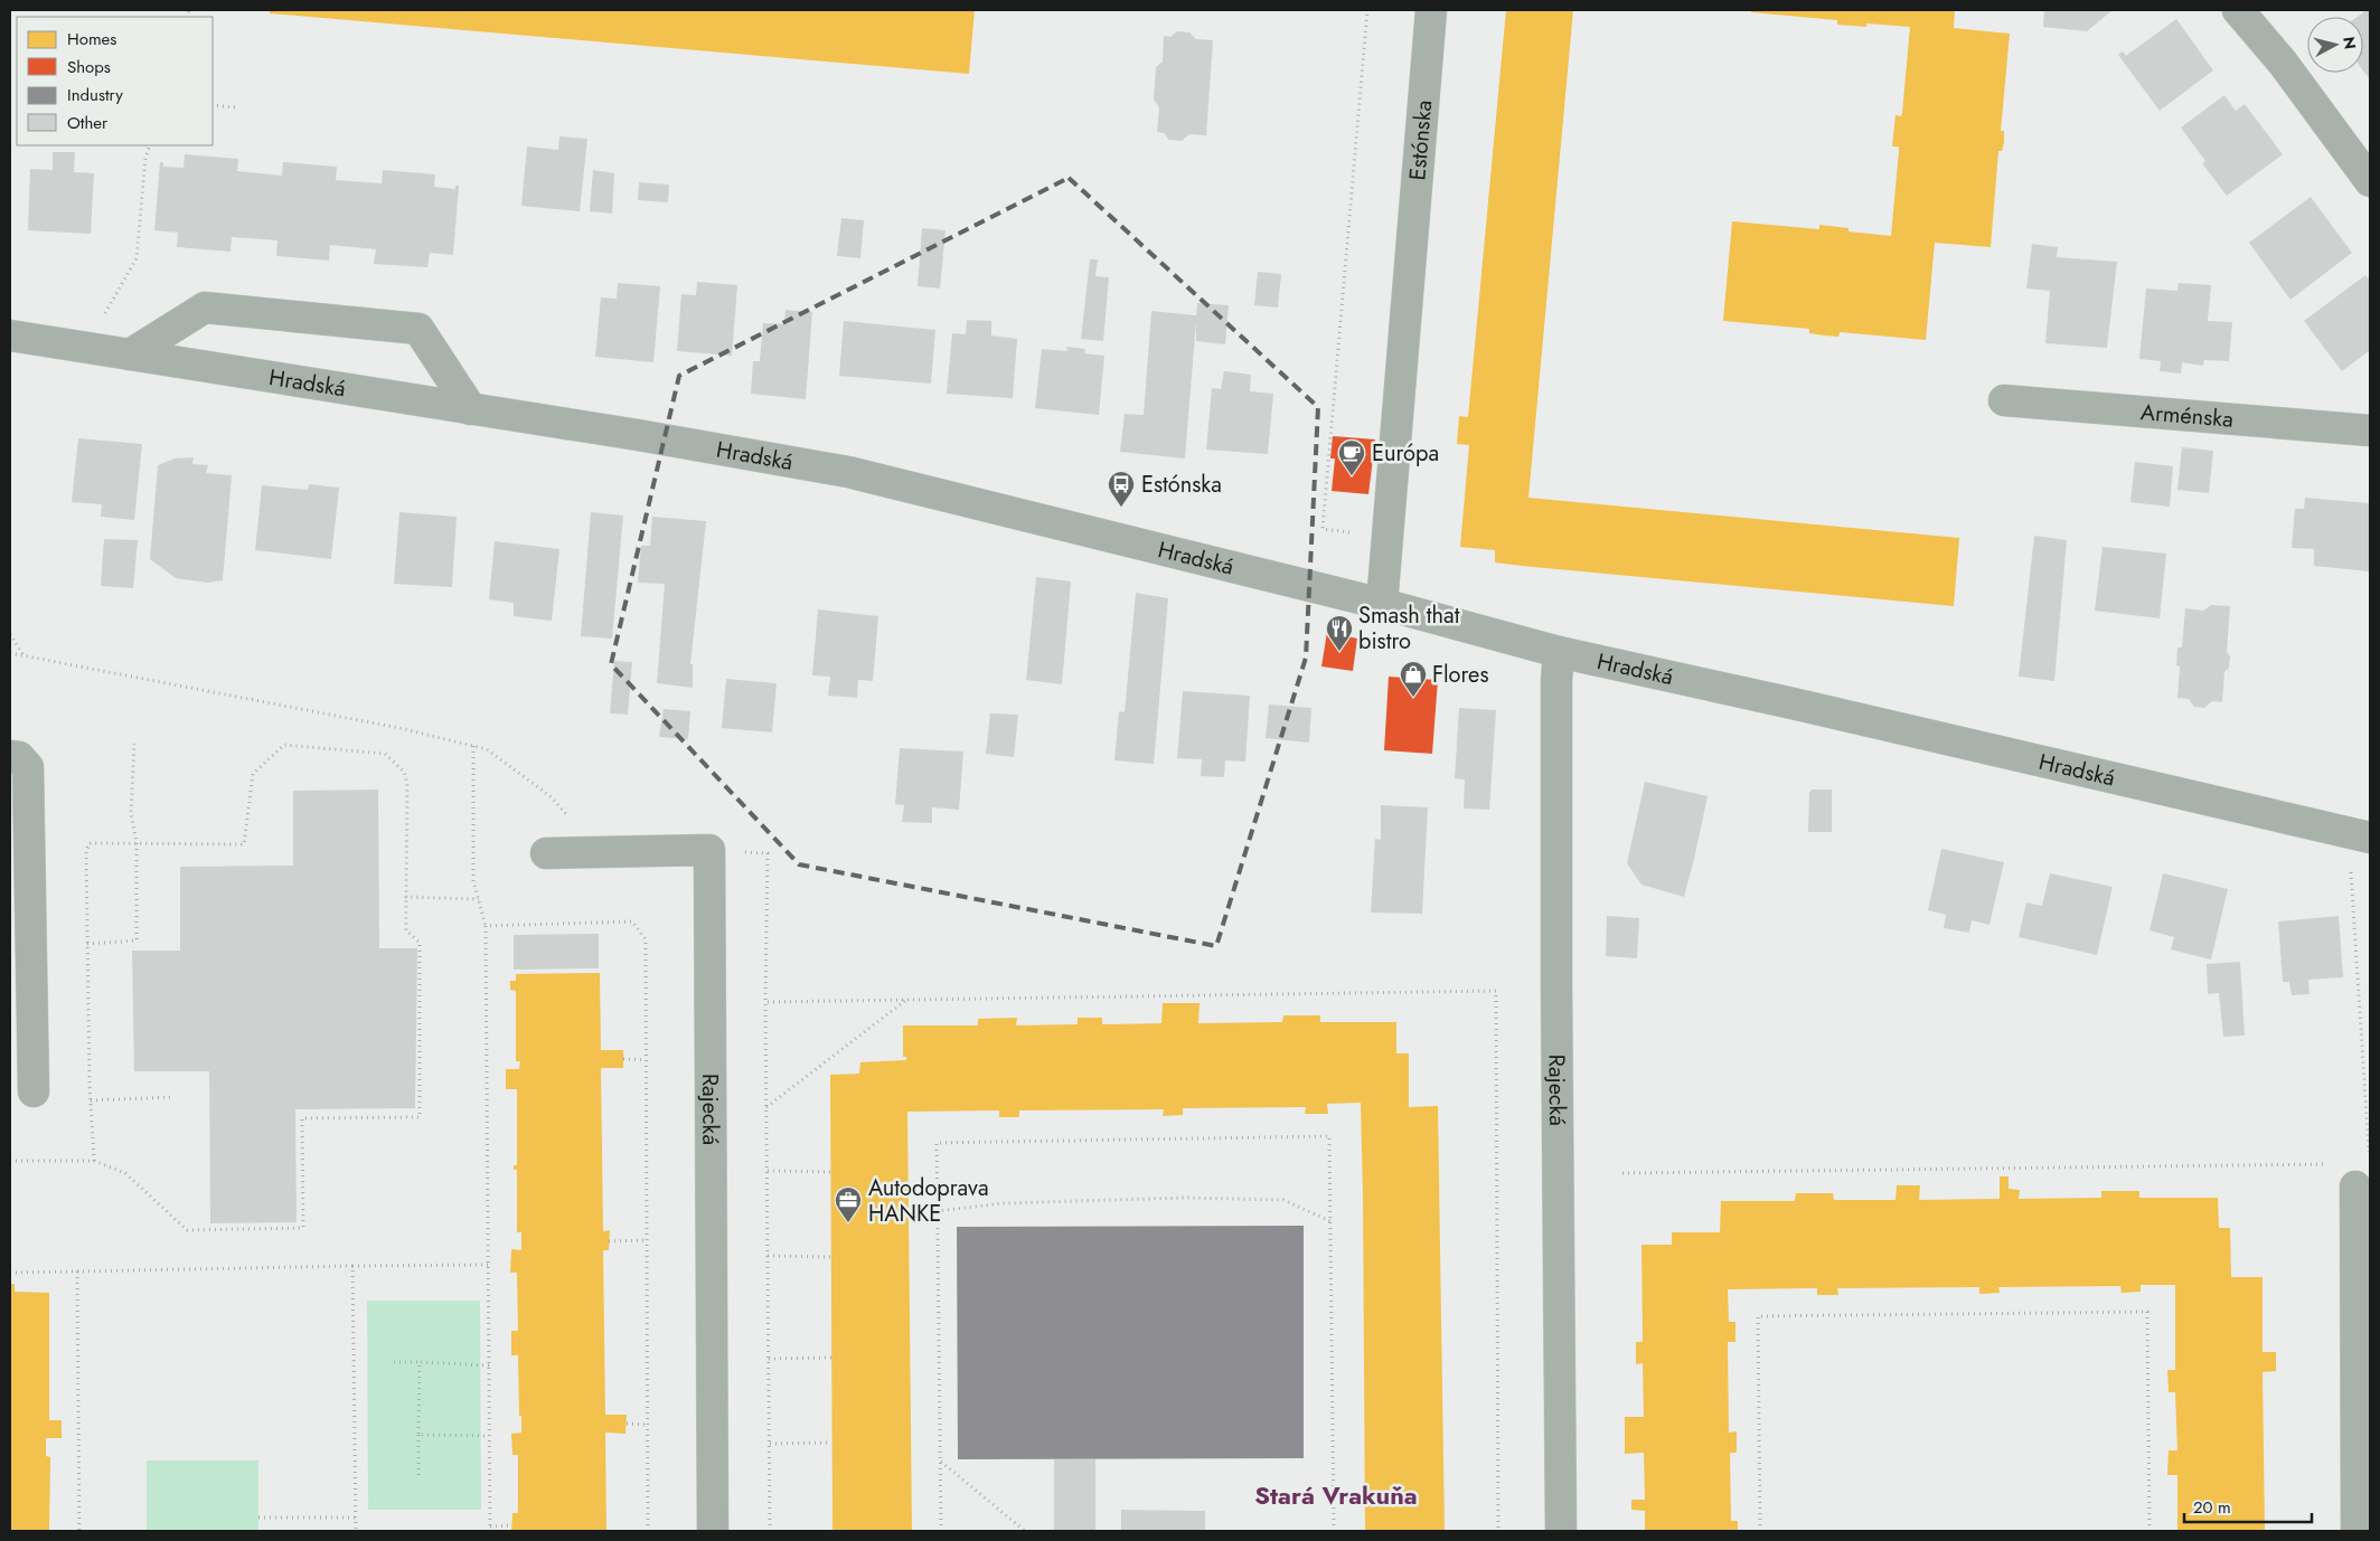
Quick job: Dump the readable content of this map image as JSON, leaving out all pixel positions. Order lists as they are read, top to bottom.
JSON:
{
  "streets": {
    "street": [
      "Estónska",
      "Hradská",
      "Arménska",
      "Rajecká"
    ]
  },
  "crossings": [
    ["Estónska", "Hradská"],
    ["Hradská", "Rajecká"]
  ],
  "districts": ["Stará Vrakuňa"],
  "places": {
    "cafe": ["Európa"],
    "bus stop": ["Estónska"],
    "restaurant": ["Smash that bistro"],
    "shop": ["Flores"],
    "office": ["Autodoprava HANKE"]
  },
  "legend": [
    "Homes",
    "Shops",
    "Industry",
    "Other"
  ],
  "scale_bar": "20 m",
  "north": "right"
}
